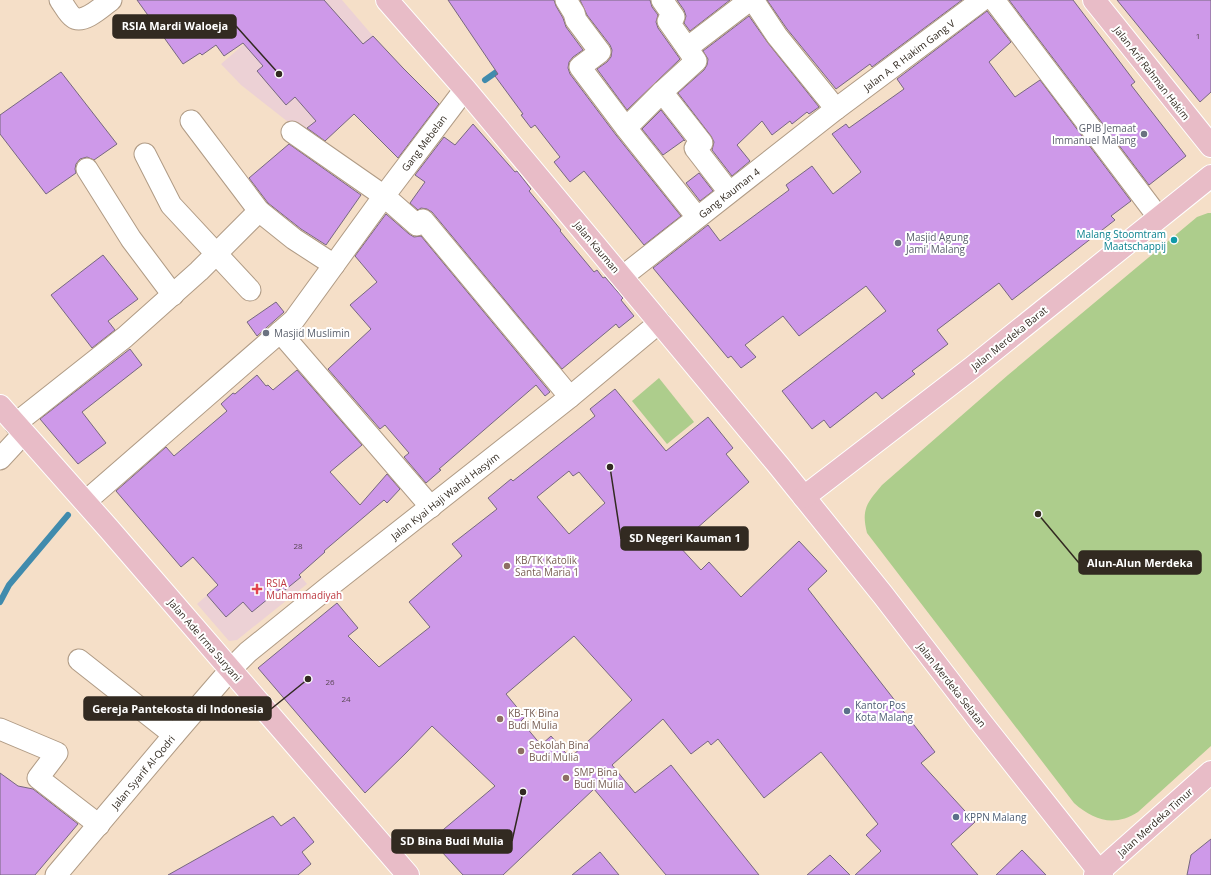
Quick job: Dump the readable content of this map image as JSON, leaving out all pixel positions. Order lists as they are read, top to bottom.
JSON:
{
  "streets": {
    "main road": [
      "Jalan Arif Rahman Hakim",
      "Jalan Kauman",
      "Jalan Merdeka Barat",
      "Jalan Ade Irma Suryani",
      "Jalan Merdeka Selatan",
      "Jalan Merdeka Timur"
    ],
    "street": [
      "Jalan A. R Hakim Gang V",
      "Gang Mebelan",
      "Gang Kauman 4",
      "Jalan Kyai Haji Wahid Hasyim",
      "Jalan Syarif Al-Qodri"
    ]
  },
  "crossings": [
    ["Jalan A. R Hakim Gang V", "Gang Kauman 4"],
    ["Gang Mebelan", "Jalan Kauman"],
    ["Gang Mebelan", "Jalan Ade Irma Suryani"],
    ["Gang Kauman 4", "Jalan Kauman"],
    ["Jalan Kauman", "Jalan Merdeka Barat"],
    ["Jalan Kauman", "Jalan Kyai Haji Wahid Hasyim"],
    ["Jalan Kauman", "Jalan Merdeka Selatan"],
    ["Jalan Merdeka Barat", "Jalan Merdeka Selatan"],
    ["Jalan Kyai Haji Wahid Hasyim", "Jalan Ade Irma Suryani"],
    ["Jalan Kyai Haji Wahid Hasyim", "Jalan Syarif Al-Qodri"],
    ["Jalan Ade Irma Suryani", "Jalan Syarif Al-Qodri"],
    ["Jalan Merdeka Selatan", "Jalan Merdeka Timur"]
  ],
  "places": {
    "other": [
      "RSIA Mardi Waloeja",
      "GPIB Jemaat Immanuel Malang",
      "Malang Stoomtram Maatschappij",
      "Masjid Agung Jami' Malang",
      "Masjid Muslimin",
      "SD Negeri Kauman 1",
      "Alun-Alun Merdeka",
      "KB/TK Katolik Santa Maria 1",
      "Gereja Pantekosta di Indonesia",
      "Kantor Pos Kota Malang",
      "KB-TK Bina Budi Mulia",
      "Sekolah Bina Budi Mulia",
      "SMP Bina Budi Mulia",
      "SD Bina Budi Mulia",
      "KPPN Malang"
    ],
    "health": ["RSIA Muhammadiyah"]
  },
  "house_numbers": [
    "1",
    "28",
    "26",
    "24"
  ]
}
